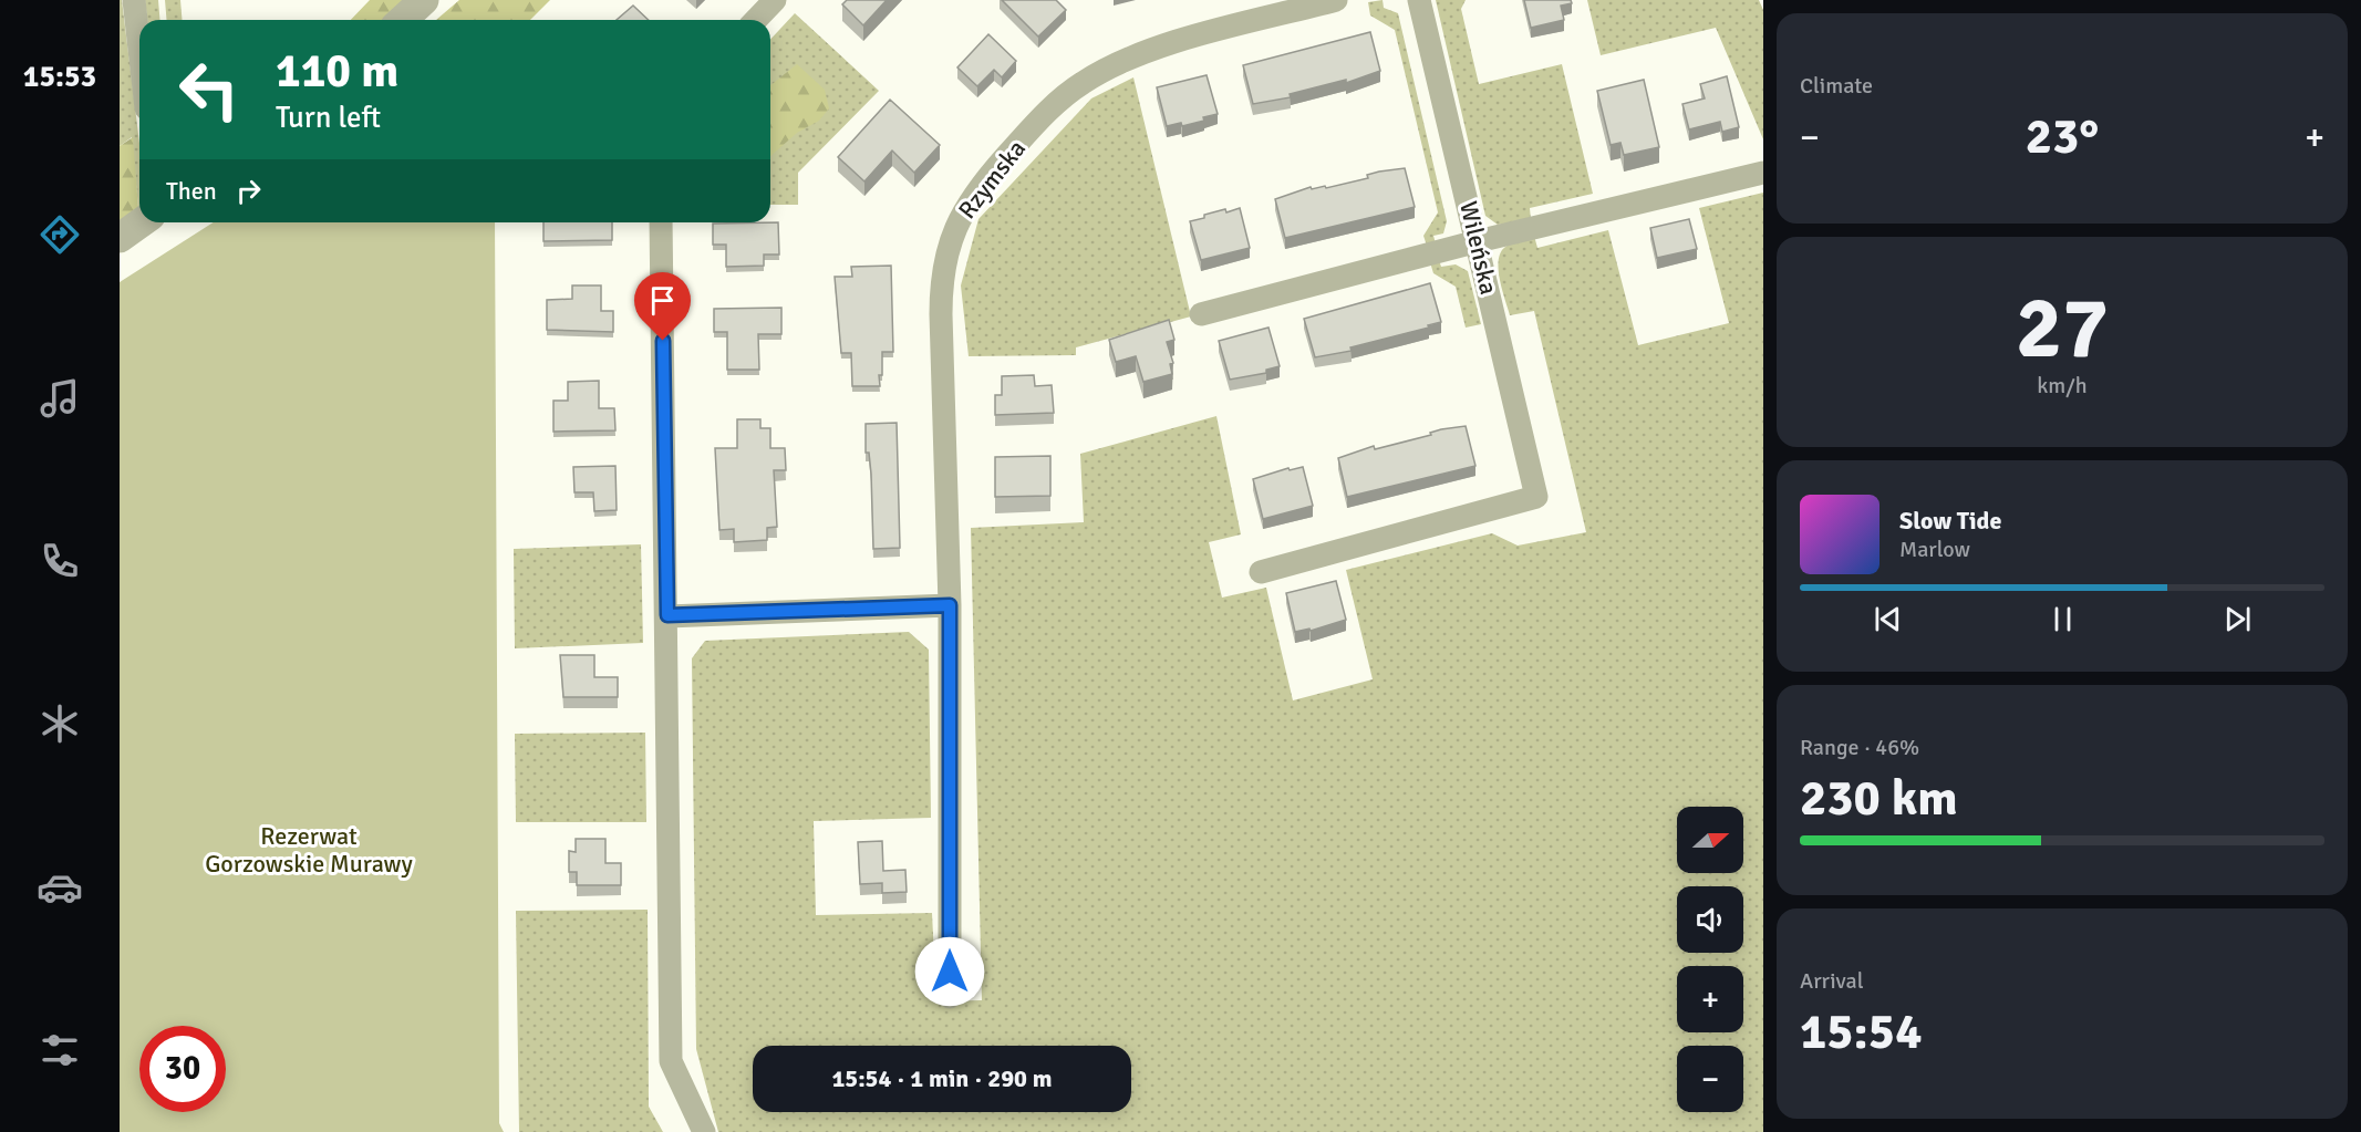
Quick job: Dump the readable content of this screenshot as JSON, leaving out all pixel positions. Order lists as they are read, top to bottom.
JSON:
{
  "streets": {
    "street": ["Rzymska", "Wileńska"]
  },
  "parks": ["Rezerwat Gorzowskie Murawy"],
  "north": "right",
  "page": {
    "tabs": "15:53",
    "tile": [
      "Climate",
      ["27", "km/h"],
      ["Range · 46%", "230 km"],
      ["Arrival", "15:54"]
    ],
    "turn": ["110 m", "Turn left"],
    "heat": ["−", "23°", "+"],
    "then": "Then",
    "song": ["Slow Tide", "Marlow"],
    "map_buttons": ["+", "−"],
    "limit": "30",
    "trip": "15:54 · 1 min · 290 m"
  }
}
